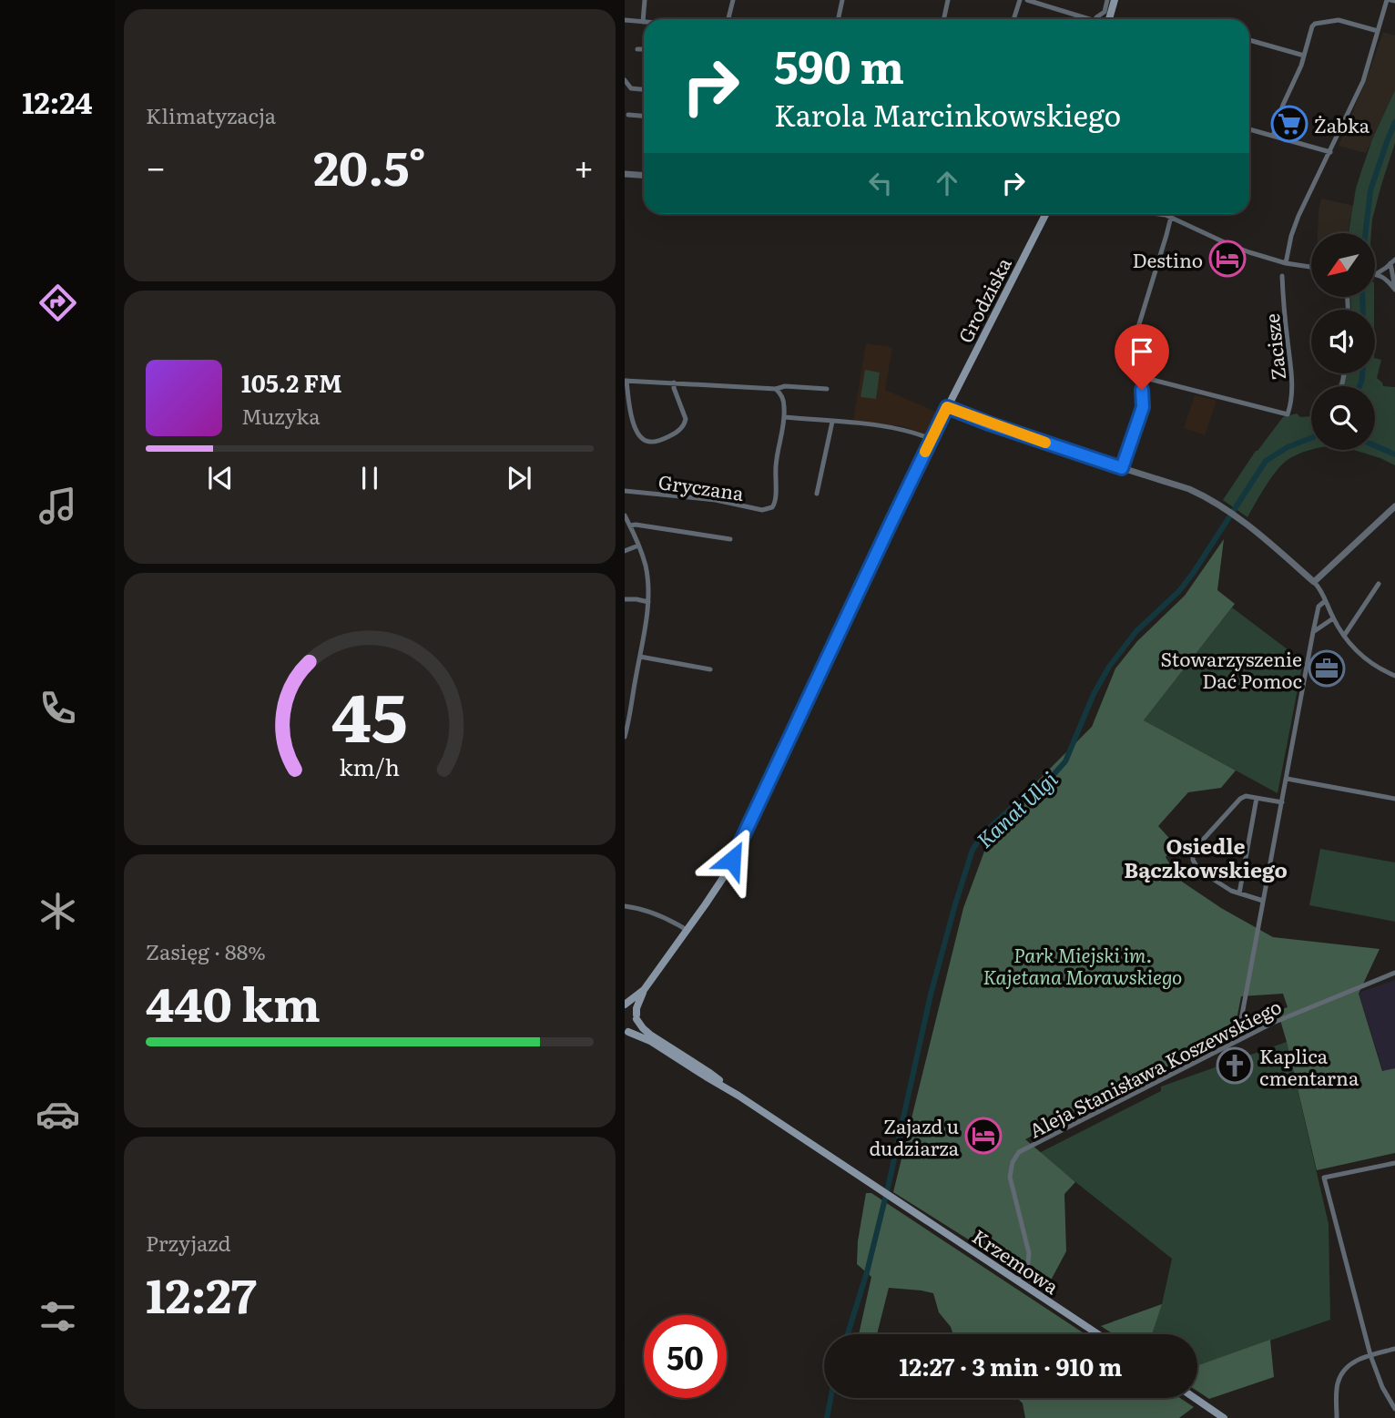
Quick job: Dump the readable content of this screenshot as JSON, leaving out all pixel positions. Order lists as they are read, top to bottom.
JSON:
{
  "streets": {
    "main road": ["Grodziska", "Krzemowa"],
    "street": ["Zacisze", "Gryczana", "Aleja Stanisława Koszewskiego"]
  },
  "crossings": [
    ["Aleja Stanisława Koszewskiego", "Krzemowa"]
  ],
  "districts": ["Osiedle Bączkowskiego"],
  "water": ["Kanał Ulgi"],
  "parks": ["Park Miejski im. Kajetana Morawskiego"],
  "places": {
    "supermarket": ["Żabka"],
    "hotel": ["Destino", "Zajazd u dudziarza"],
    "office": ["Stowarzyszenie Dać Pomoc"],
    "church": ["Kaplica cmentarna"]
  },
  "north": "bottom left",
  "page": {
    "tabs": "12:24",
    "tile": [
      "Klimatyzacja",
      ["Zasięg · 88%", "440 km"],
      ["Przyjazd", "12:27"]
    ],
    "turn": ["590 m", "Karola Marcinkowskiego"],
    "heat": ["−", "20.5°", "+"],
    "song": ["105.2 FM", "Muzyka"],
    "limit": "50",
    "trip": "12:27 · 3 min · 910 m",
    "gauge": ["45", "km/h"]
  }
}
